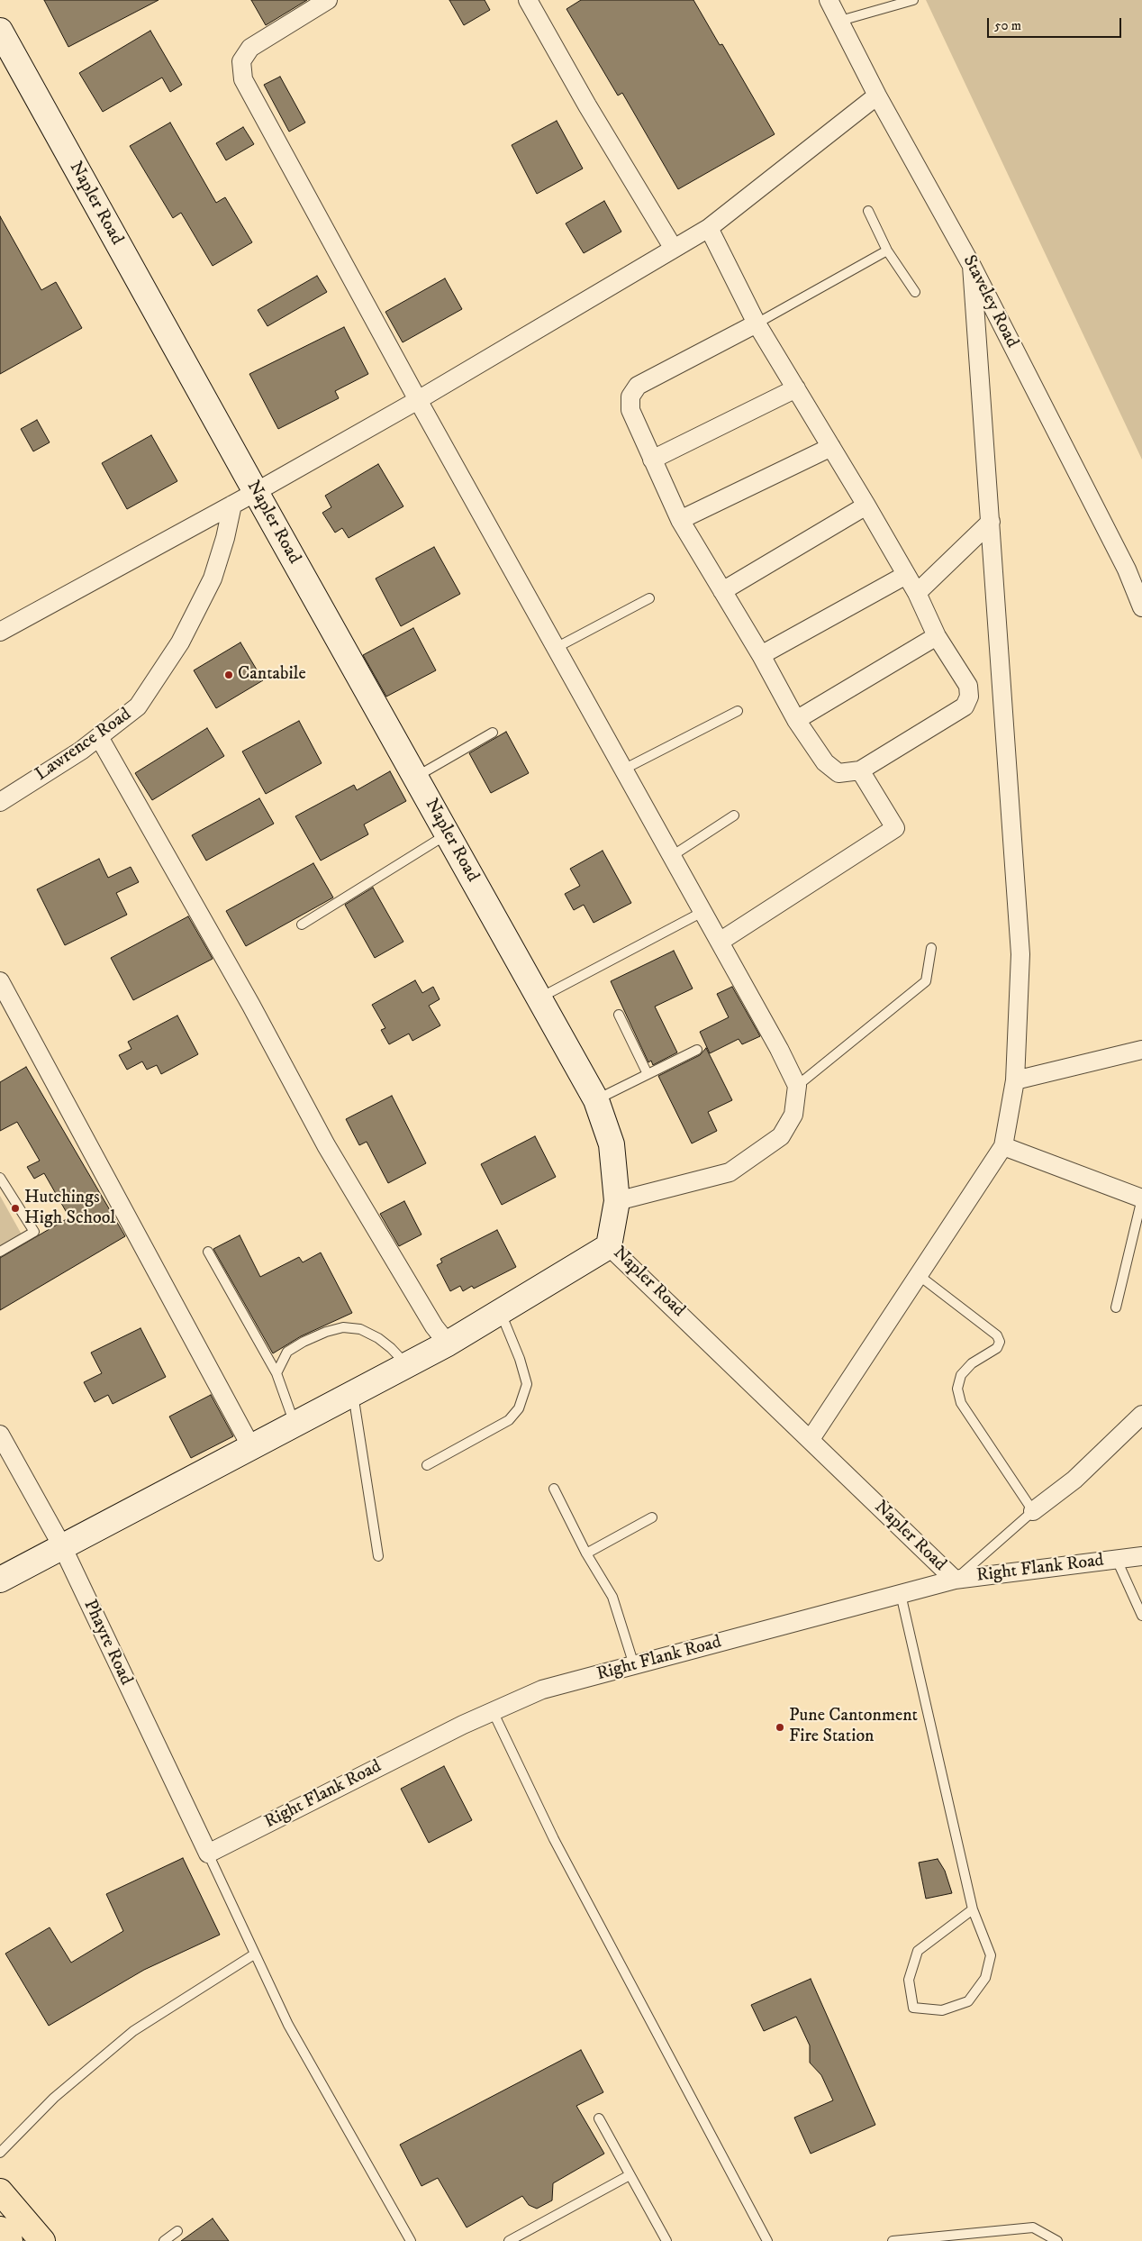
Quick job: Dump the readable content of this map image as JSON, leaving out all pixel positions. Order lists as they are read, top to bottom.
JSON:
{
  "streets": {
    "street": [
      "Napler Road",
      "Staveley Road",
      "Lawrence Road",
      "Right Flank Road",
      "Phayre Road"
    ]
  },
  "crossings": [
    ["Napler Road", "Right Flank Road"],
    ["Right Flank Road", "Phayre Road"]
  ],
  "places": ["Cantabile", "Hutchings High School", "Pune Cantonment Fire Station"],
  "scale_bar": "50 m"
}
